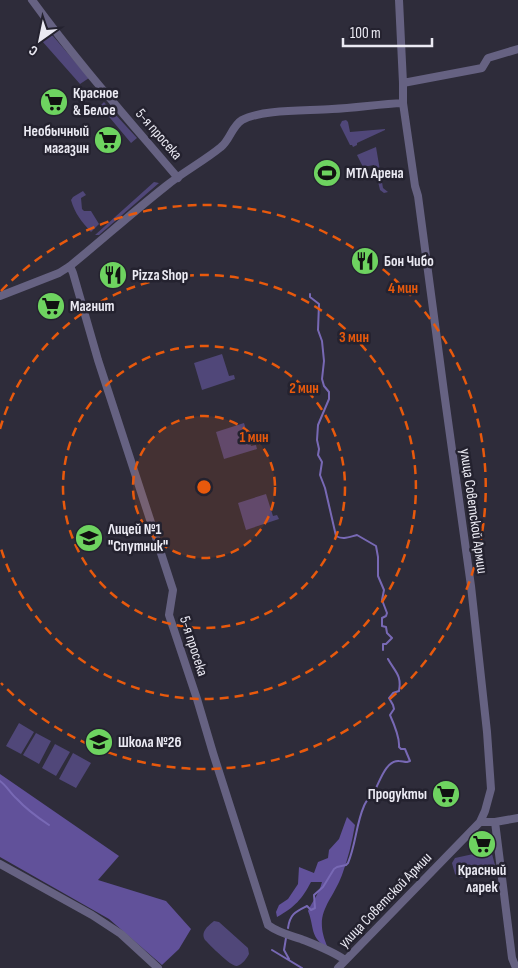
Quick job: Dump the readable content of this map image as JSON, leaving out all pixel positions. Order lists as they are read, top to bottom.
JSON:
{
  "streets": {
    "street": ["5-я просека", "улица Советской Армии"]
  },
  "crossings": [
    ["5-я просека", "улица Советской Армии"]
  ],
  "places": {
    "supermarket": [
      "Красное & Белое",
      "Необычный магазин",
      "Магнит",
      "Продукты",
      "Красный ларек"
    ],
    "sports": ["МТЛ Арена"],
    "restaurant": ["Бон Чибо", "Pizza Shop"],
    "school or university": ["Лицей №1 \"Спутник\"", "Школа №26"]
  },
  "scale_bar": "100 m",
  "north": "bottom left",
  "rings": [
    "4 мин",
    "3 мин",
    "2 мин",
    "1 мин"
  ]
}
